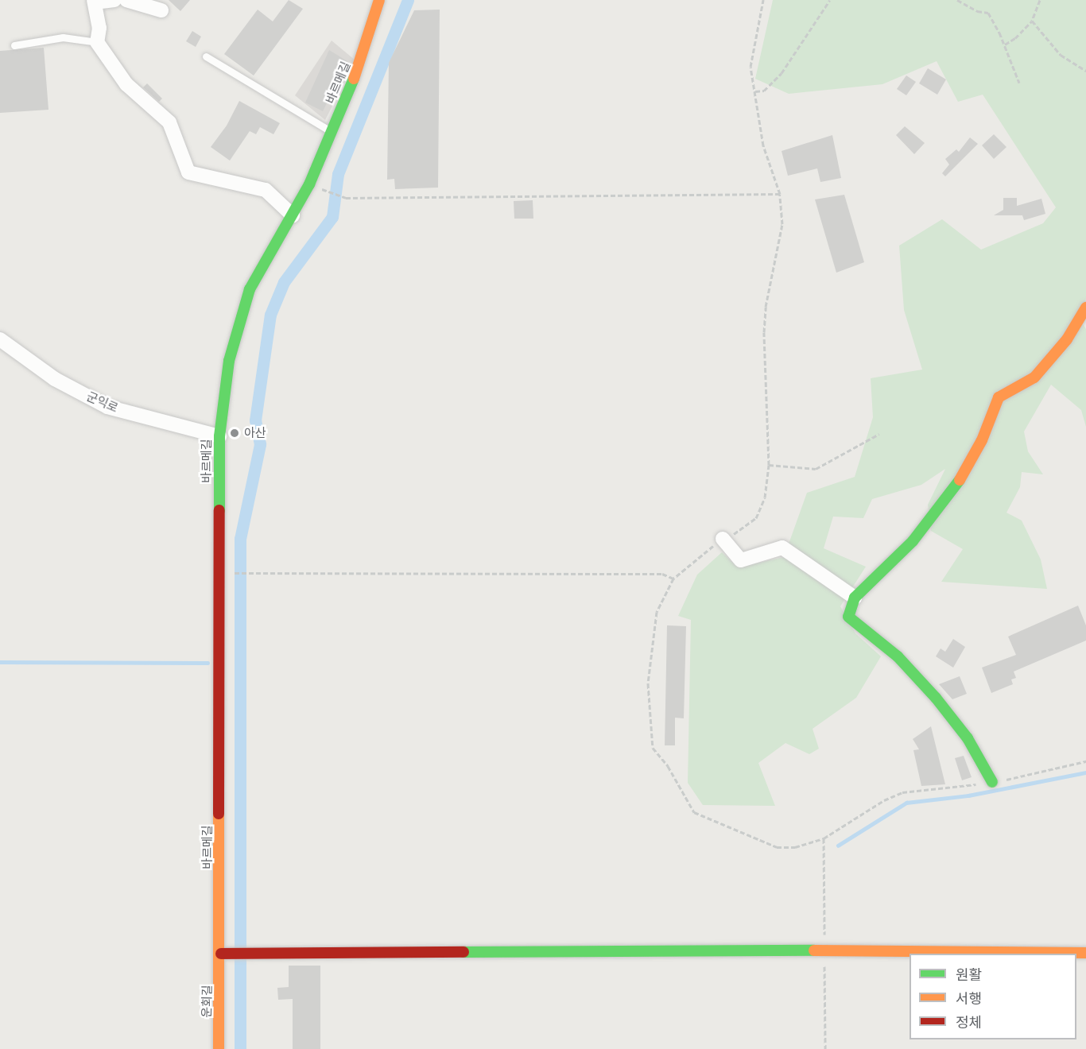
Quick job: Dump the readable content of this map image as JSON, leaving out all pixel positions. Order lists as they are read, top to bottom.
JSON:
{
  "streets": {
    "street": ["바르메길", "군익로", "운회길"]
  },
  "crossings": [
    ["바르메길", "군익로"],
    ["바르메길", "운회길"]
  ],
  "places": ["아산"],
  "legend": ["원활", "서행", "정체"]
}
